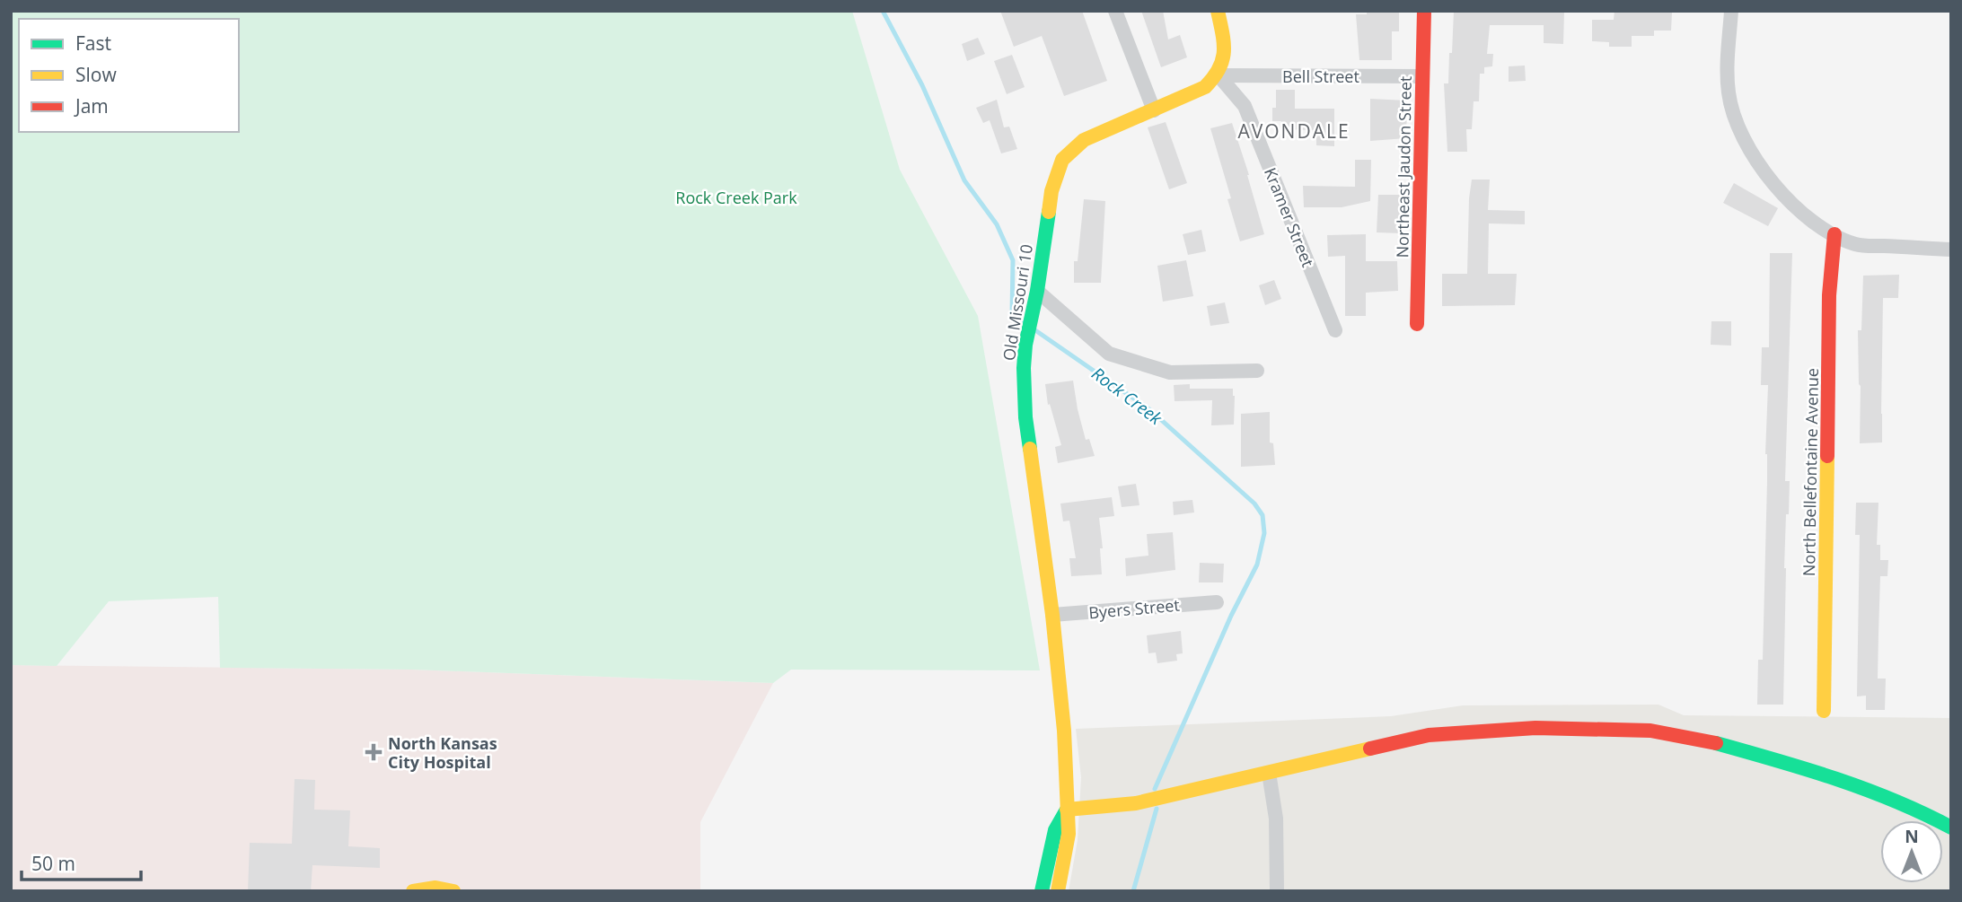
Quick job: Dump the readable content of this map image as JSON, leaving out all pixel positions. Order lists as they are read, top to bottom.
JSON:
{
  "streets": {
    "street": [
      "Bell Street",
      "Northeast Jaudon Street",
      "Kramer Street",
      "Old Missouri 10",
      "North Bellefontaine Avenue",
      "Byers Street"
    ]
  },
  "crossings": [
    ["Bell Street", "Northeast Jaudon Street"],
    ["Bell Street", "Kramer Street"],
    ["Bell Street", "Old Missouri 10"],
    ["Kramer Street", "Old Missouri 10"],
    ["Old Missouri 10", "Byers Street"]
  ],
  "districts": ["AVONDALE"],
  "water": ["Rock Creek"],
  "parks": ["Rock Creek Park"],
  "places": {
    "health": ["North Kansas City Hospital"]
  },
  "legend": ["Fast", "Slow", "Jam"],
  "scale_bar": "50 m",
  "north": "top"
}
